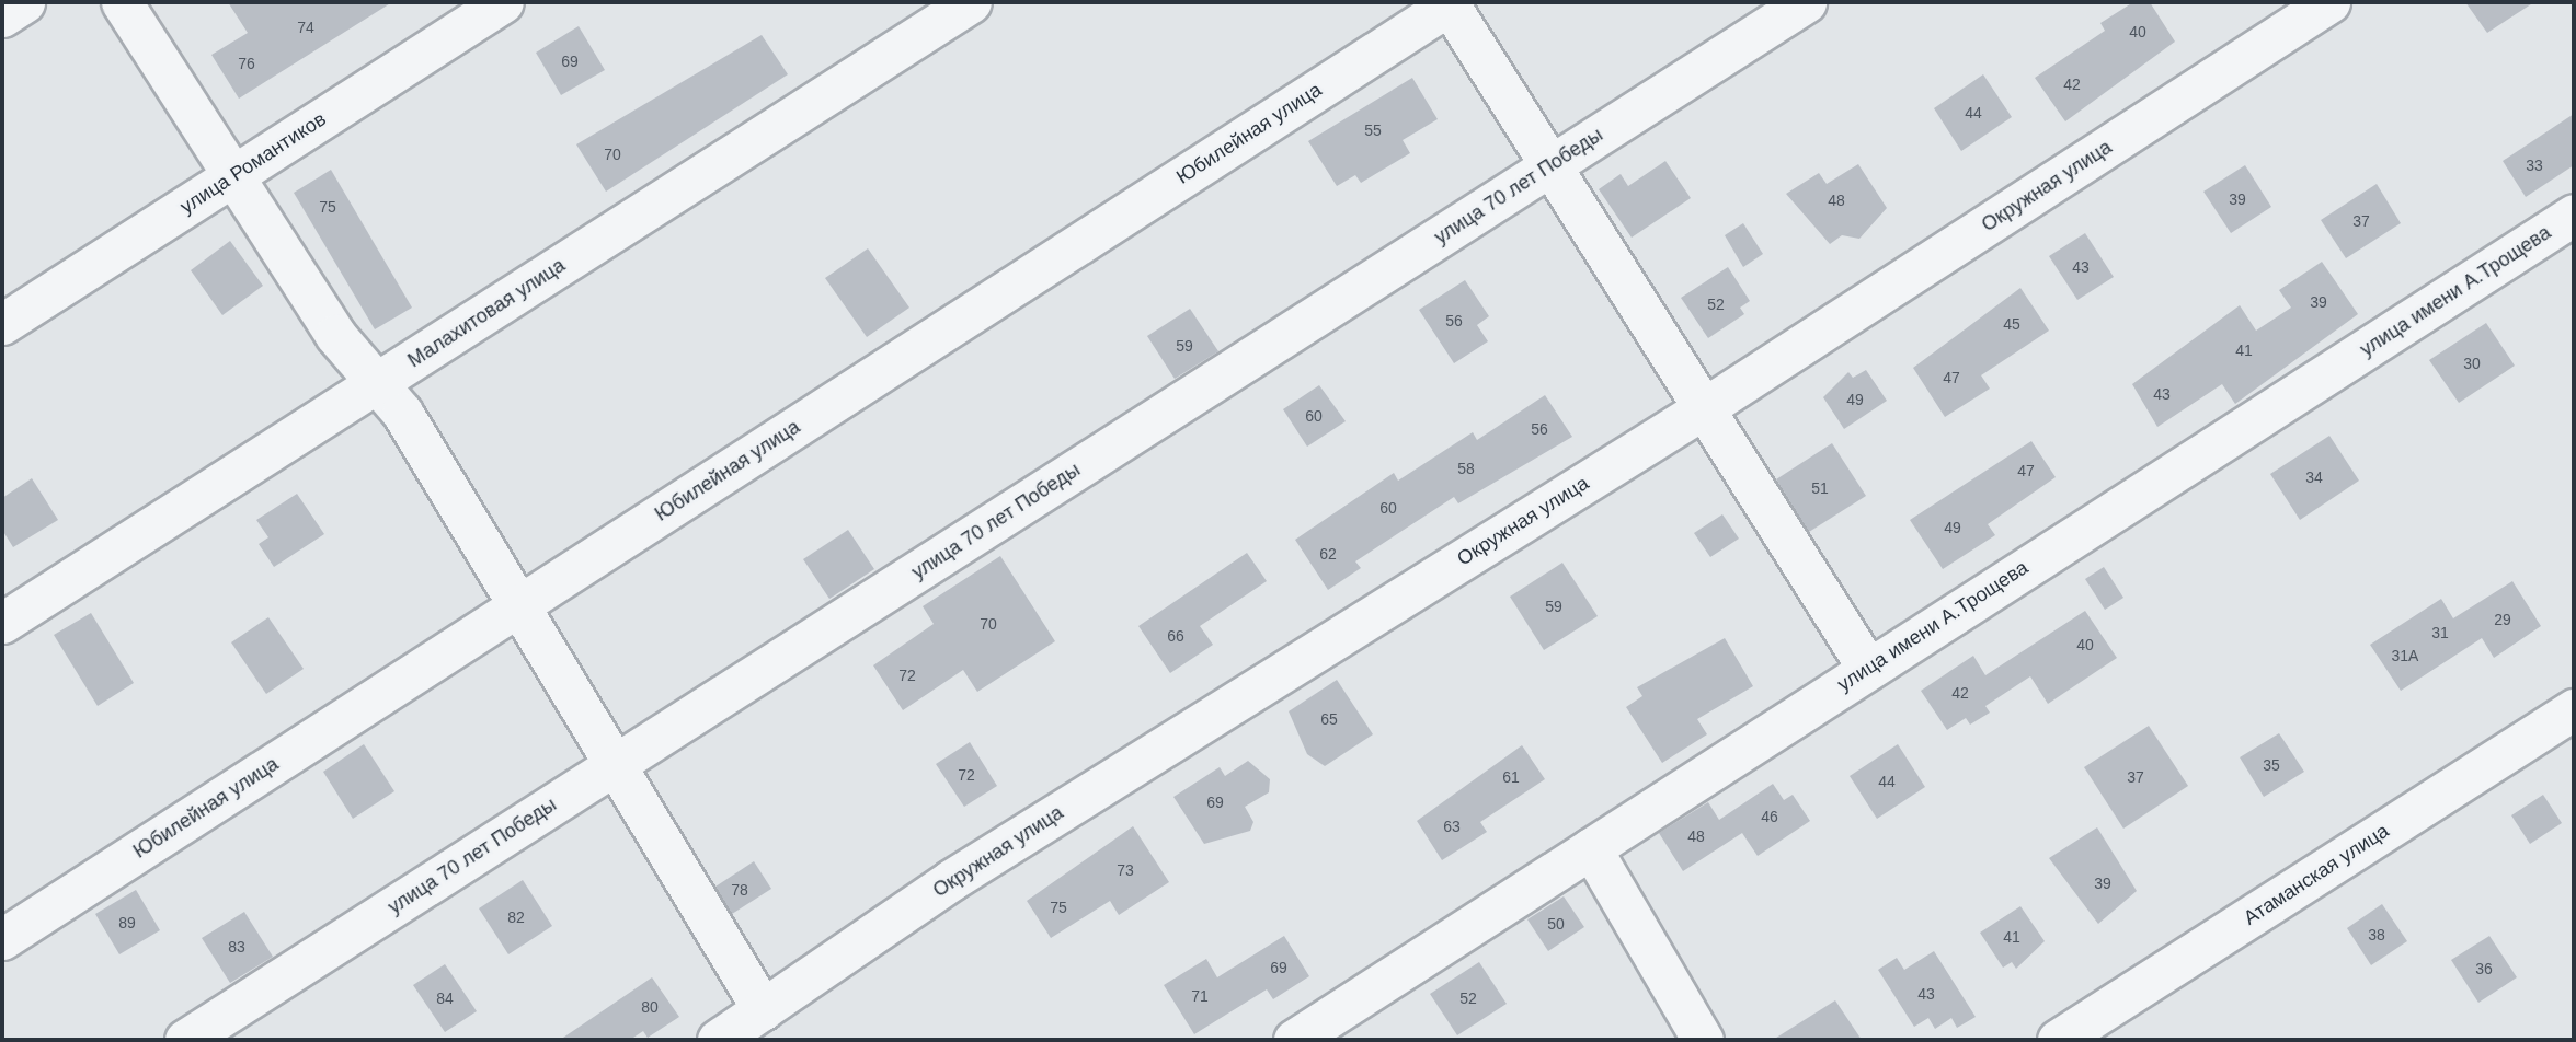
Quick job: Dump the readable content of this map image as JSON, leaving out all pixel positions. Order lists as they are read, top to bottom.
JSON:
{
  "streets": {
    "street": [
      "Юбилейная улица",
      "улица Романтиков",
      "улица 70 лет Победы",
      "Окружная улица",
      "улица имени А.Трощева",
      "Малахитовая улица",
      "Атаманская улица"
    ]
  },
  "house_numbers": [
    "74",
    "40",
    "69",
    "76",
    "42",
    "44",
    "55",
    "70",
    "33",
    "39",
    "48",
    "75",
    "37",
    "43",
    "39",
    "52",
    "56",
    "45",
    "59",
    "41",
    "30",
    "47",
    "43",
    "49",
    "60",
    "56",
    "58",
    "47",
    "34",
    "51",
    "60",
    "49",
    "62",
    "59",
    "29",
    "70",
    "31",
    "66",
    "40",
    "31А",
    "72",
    "42",
    "65",
    "35",
    "72",
    "61",
    "37",
    "44",
    "69",
    "46",
    "63",
    "48",
    "73",
    "39",
    "78",
    "75",
    "82",
    "89",
    "50",
    "38",
    "41",
    "83",
    "69",
    "36",
    "43",
    "71",
    "84",
    "52",
    "80"
  ]
}
